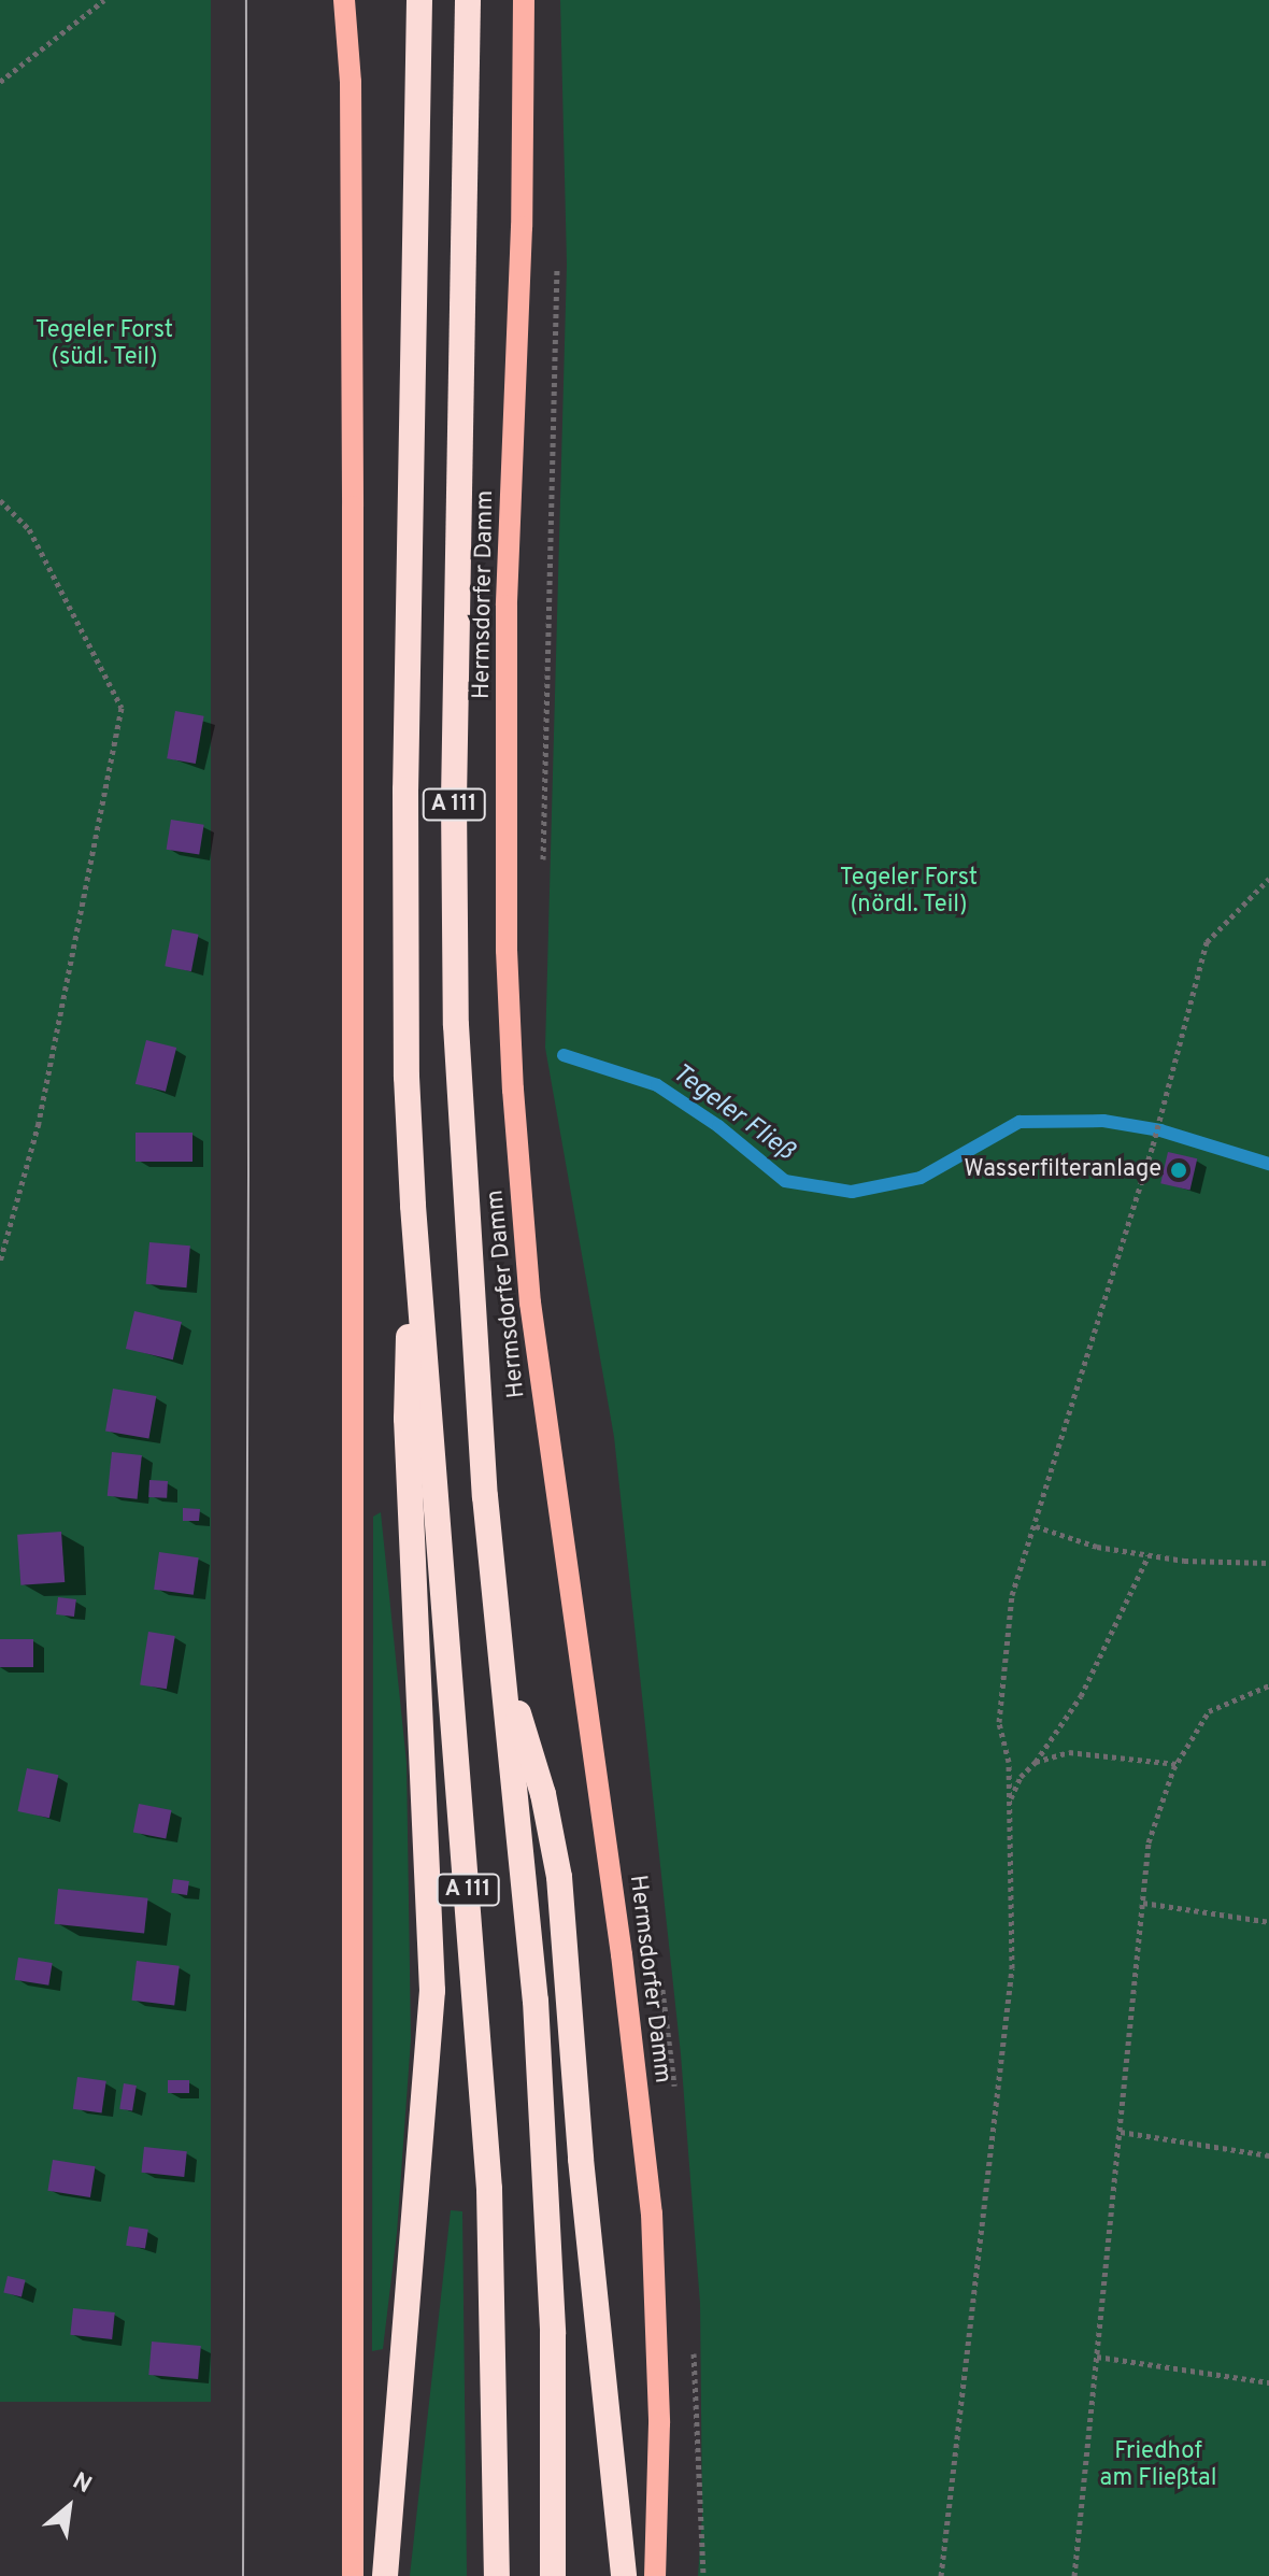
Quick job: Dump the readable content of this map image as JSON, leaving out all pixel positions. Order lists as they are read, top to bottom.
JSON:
{
  "streets": {
    "highway": ["A 111"],
    "main road": ["Hermsdorfer Damm"]
  },
  "water": ["Tegeler Fließ"],
  "parks": ["Tegeler Forst (südl. Teil)", "Tegeler Forst (nördl. Teil)", "Friedhof am Fließtal"],
  "places": ["Wasserfilteranlage"],
  "north": "top right"
}
